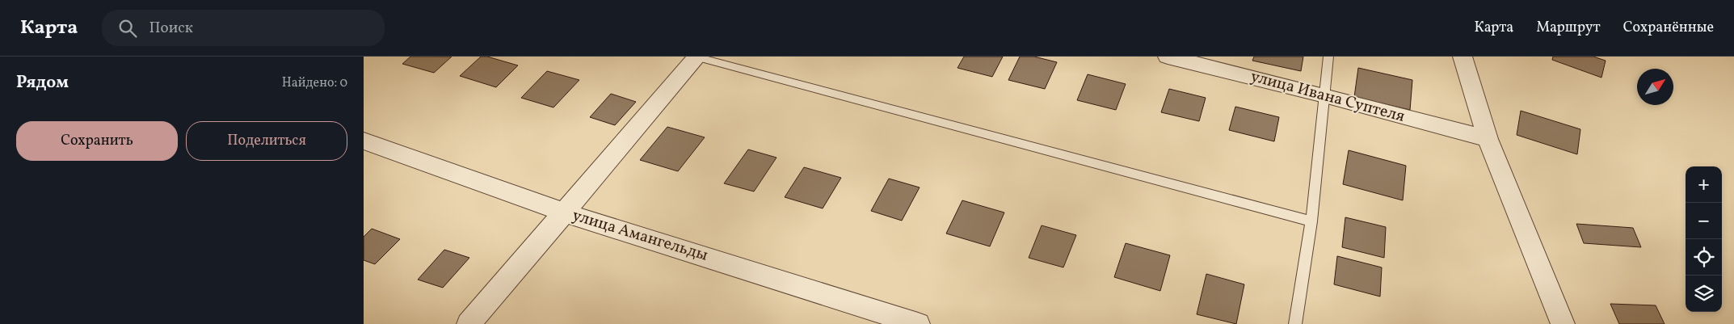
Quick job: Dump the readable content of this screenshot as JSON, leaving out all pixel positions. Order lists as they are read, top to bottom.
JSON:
{
  "streets": {
    "street": ["улица Ивана Суптеля", "улица Амангельды"]
  },
  "north": "top right",
  "page": {
    "header": "Карта",
    "search": "Поиск",
    "nav": ["Карта", "Маршрут", "Сохранённые"],
    "heading": ["Рядом", "Найдено: 0"],
    "buttons": ["Сохранить", "Поделиться"],
    "map_buttons": ["+", "−"]
  }
}
